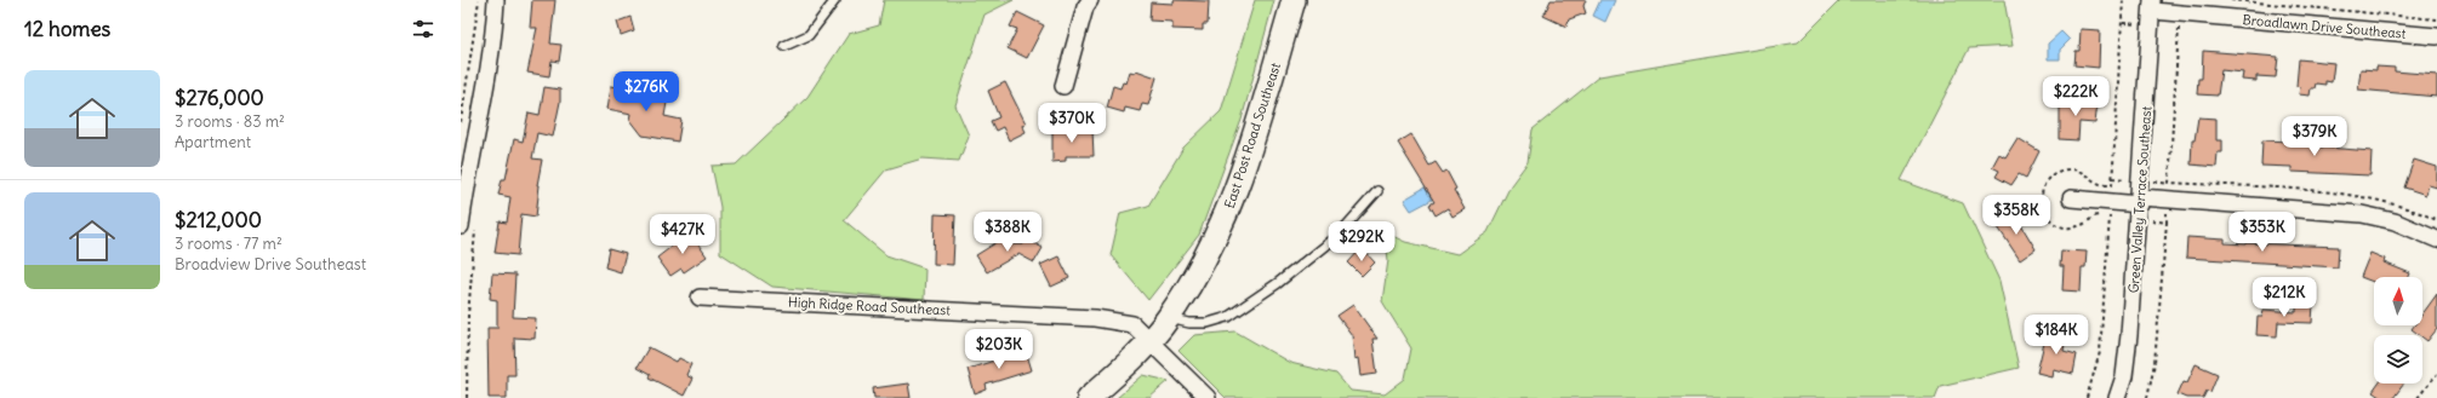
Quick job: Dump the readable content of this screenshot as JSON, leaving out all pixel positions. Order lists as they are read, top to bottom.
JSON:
{
  "streets": {
    "main road": ["East Post Road Southeast"],
    "street": ["Broadlawn Drive Southeast", "Green Valley Terrace Southeast", "High Ridge Road Southeast"]
  },
  "crossings": [
    ["Broadlawn Drive Southeast", "Green Valley Terrace Southeast"],
    ["East Post Road Southeast", "High Ridge Road Southeast"]
  ],
  "north": "top",
  "page": {
    "heading": "12 homes",
    "list": [
      {
        "name": "$276,000",
        "note": "3 rooms · 83 m² · Apartment"
      },
      {
        "name": "$212,000",
        "note": "3 rooms · 77 m² · Broadview Drive Southeast"
      }
    ],
    "price": [
      "$276K",
      "$222K",
      "$370K",
      "$379K",
      "$358K",
      "$388K",
      "$353K",
      "$427K",
      "$292K",
      "$212K",
      "$184K",
      "$203K"
    ]
  }
}
